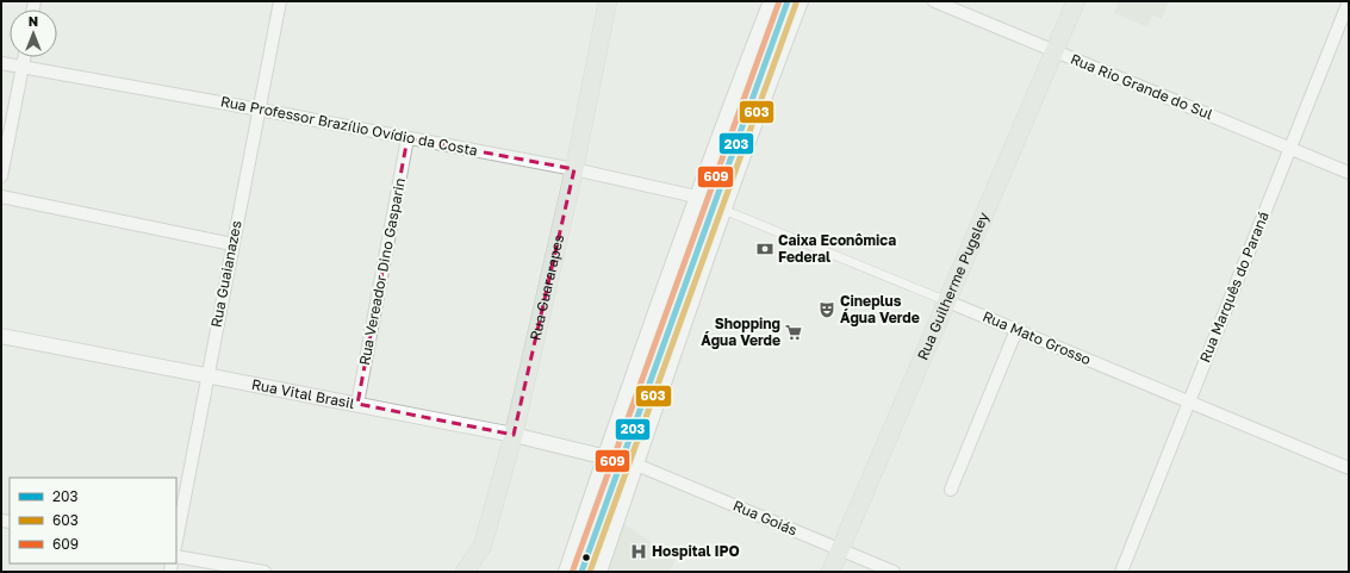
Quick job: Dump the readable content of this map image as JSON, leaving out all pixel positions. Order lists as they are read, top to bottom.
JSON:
{
  "streets": {
    "main road": ["Rua Guararapes", "Rua Guilherme Pugsley"],
    "street": [
      "Rua Rio Grande do Sul",
      "Rua Professor Brazílio Ovídio da Costa",
      "Rua Vereador Dino Gasparin",
      "Rua Guaianazes",
      "Rua Marquês do Paraná",
      "Rua Mato Grosso",
      "Rua Vital Brasil",
      "Rua Goiás"
    ]
  },
  "crossings": [
    ["Rua Rio Grande do Sul", "Rua Guilherme Pugsley"],
    ["Rua Rio Grande do Sul", "Rua Marquês do Paraná"],
    ["Rua Professor Brazílio Ovídio da Costa", "Rua Vereador Dino Gasparin"],
    ["Rua Professor Brazílio Ovídio da Costa", "Rua Guaianazes"],
    ["Rua Professor Brazílio Ovídio da Costa", "Rua Guararapes"],
    ["Rua Vereador Dino Gasparin", "Rua Vital Brasil"],
    ["Rua Guaianazes", "Rua Vital Brasil"],
    ["Rua Guararapes", "Rua Vital Brasil"],
    ["Rua Guilherme Pugsley", "Rua Mato Grosso"],
    ["Rua Guilherme Pugsley", "Rua Goiás"],
    ["Rua Marquês do Paraná", "Rua Mato Grosso"],
    ["Rua Vital Brasil", "Rua Goiás"]
  ],
  "places": {
    "bank": ["Caixa Econômica Federal"],
    "theatre": ["Cineplus Água Verde"],
    "supermarket": ["Shopping Água Verde"],
    "hospital": ["Hospital IPO"]
  },
  "lines": ["transit line 203", "transit line 609", "transit line 603"],
  "legend": ["203", "603", "609"],
  "north": "top"
}
